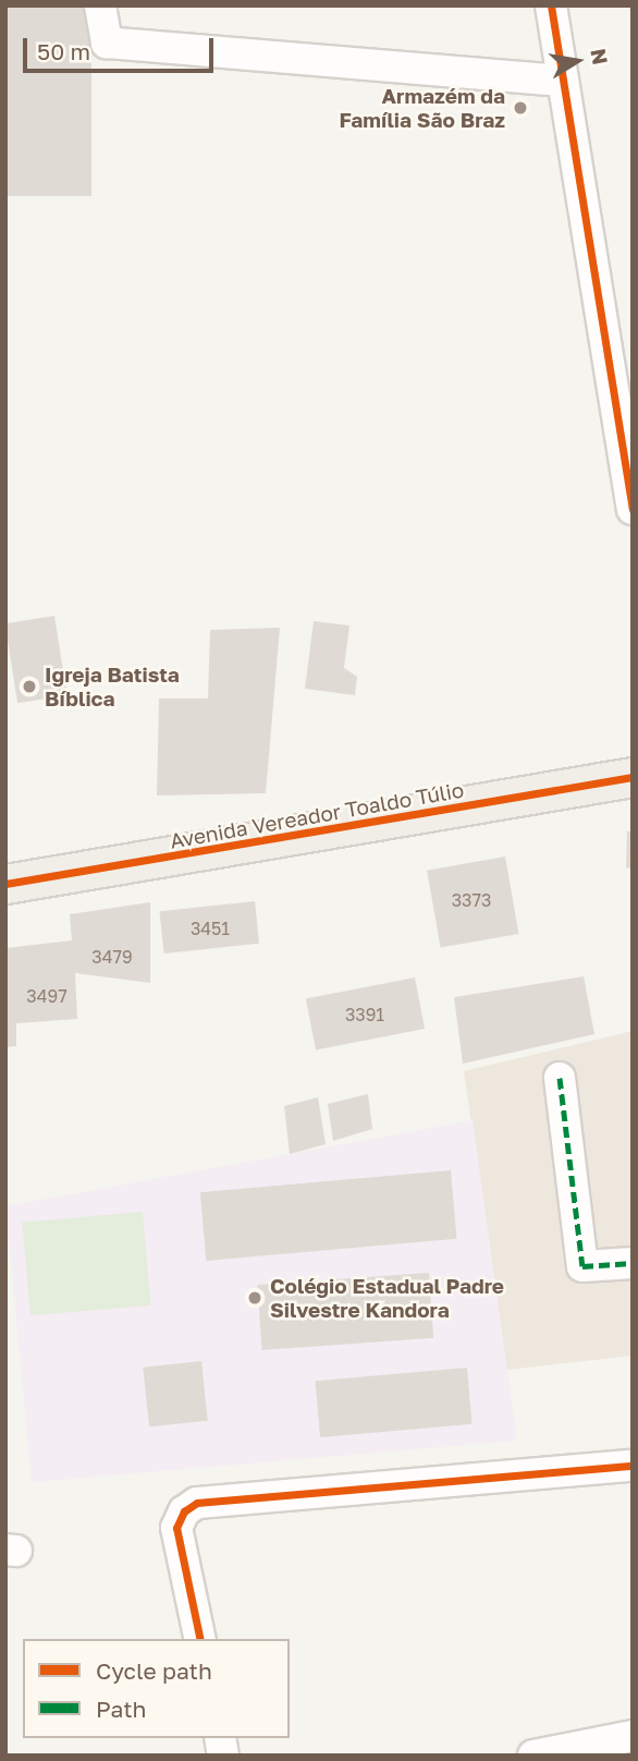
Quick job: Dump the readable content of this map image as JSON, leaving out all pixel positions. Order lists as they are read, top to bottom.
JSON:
{
  "streets": {
    "main road": ["Avenida Vereador Toaldo Túlio"]
  },
  "places": ["Armazém da Família São Braz", "Igreja Batista Bíblica", "Colégio Estadual Padre Silvestre Kandora"],
  "house_numbers": [
    "3373",
    "3451",
    "3479",
    "3497",
    "3391"
  ],
  "legend": ["Cycle path", "Path"],
  "scale_bar": "50 m",
  "north": "right"
}
